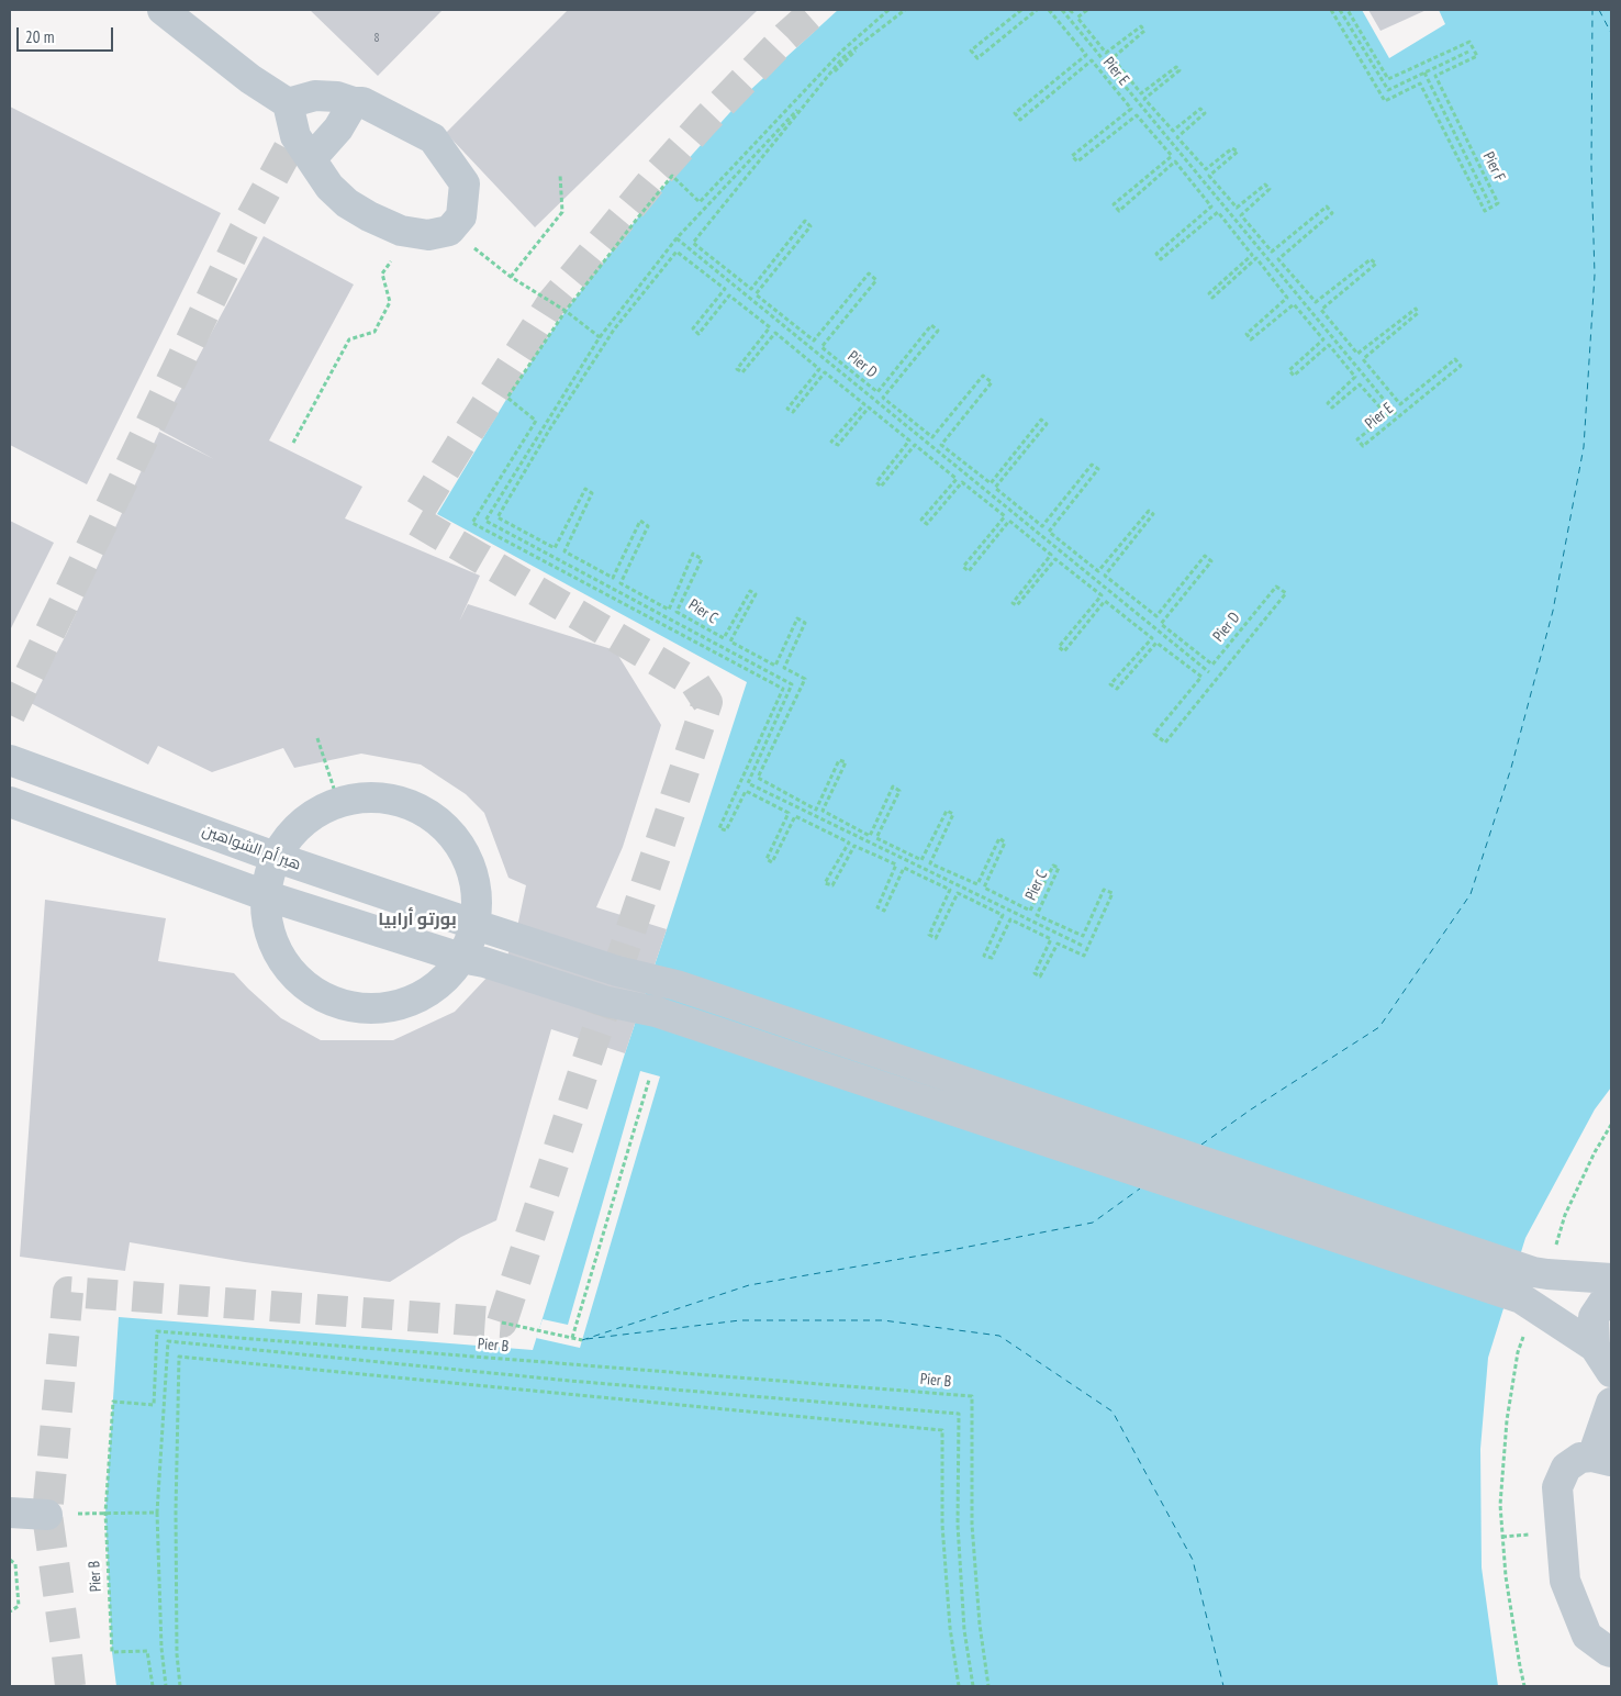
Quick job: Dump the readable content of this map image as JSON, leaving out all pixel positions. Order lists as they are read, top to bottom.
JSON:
{
  "streets": {
    "street": ["هير أم الشواهين"],
    "path": [
      "Pier E",
      "Pier F",
      "Pier D",
      "Pier C",
      "Pier B"
    ]
  },
  "crossings": [
    ["Pier D", "Pier C"]
  ],
  "districts": ["بورتو أرابيا"],
  "house_numbers": ["8"],
  "scale_bar": "20 m"
}
